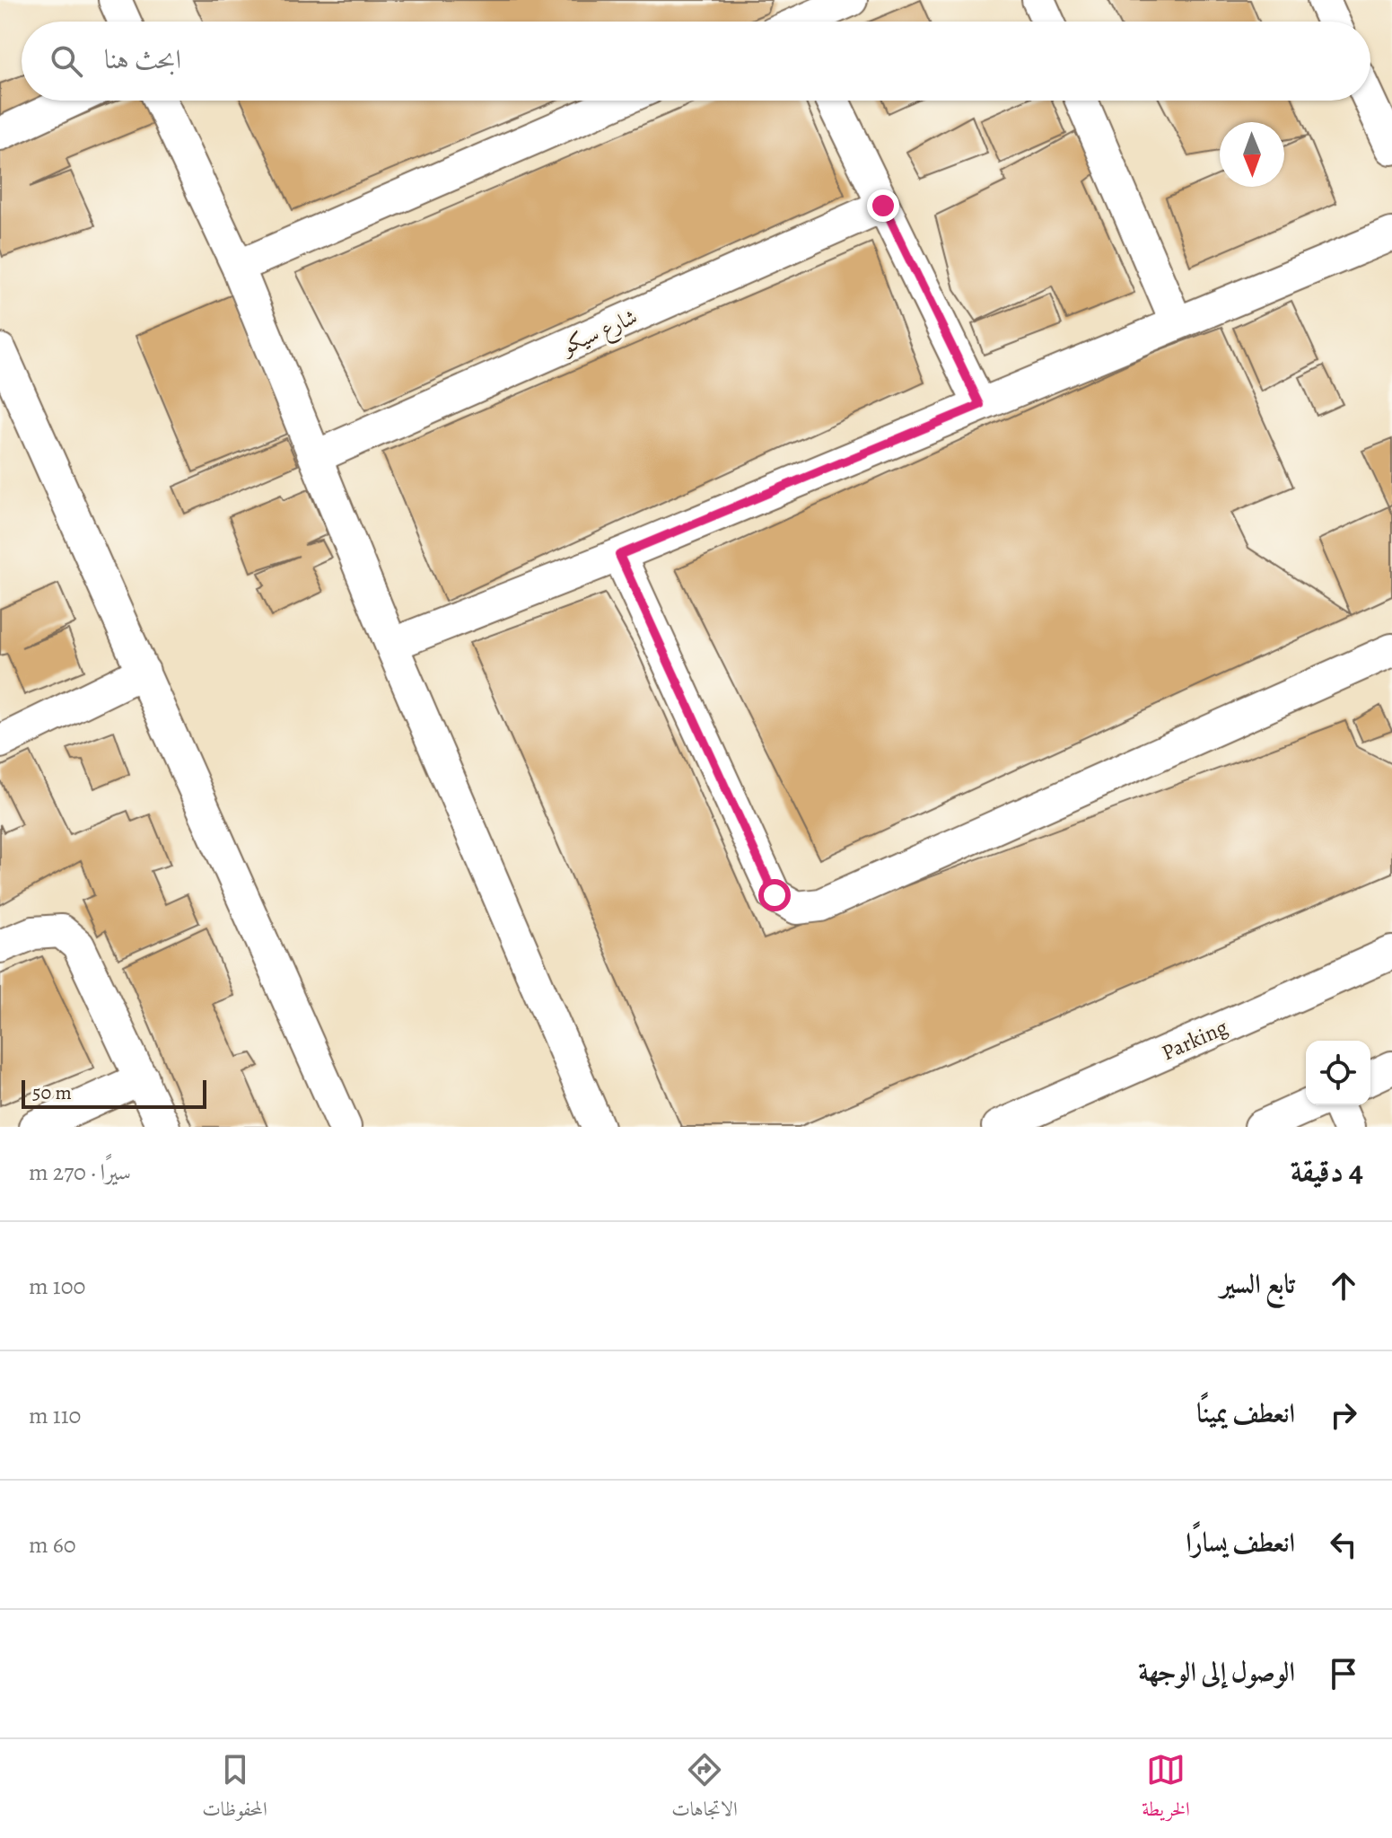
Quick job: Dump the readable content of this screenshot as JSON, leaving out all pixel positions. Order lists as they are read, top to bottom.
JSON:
{
  "streets": {
    "street": ["شارع سيكو", "Parking"]
  },
  "scale_bar": "50 m",
  "north": "bottom",
  "page": {
    "search": "ابحث هنا",
    "scale": "50 m",
    "heading": ["4 دقيقة", "سيرًا · 270 m"],
    "list": [
      ["تابع السير", "100 m"],
      ["انعطف يمينًا", "110 m"],
      ["انعطف يسارًا", "60 m"],
      "الوصول إلى الوجهة"
    ],
    "nav": ["الخريطة", "الاتجاهات", "المحفوظات"]
  }
}
